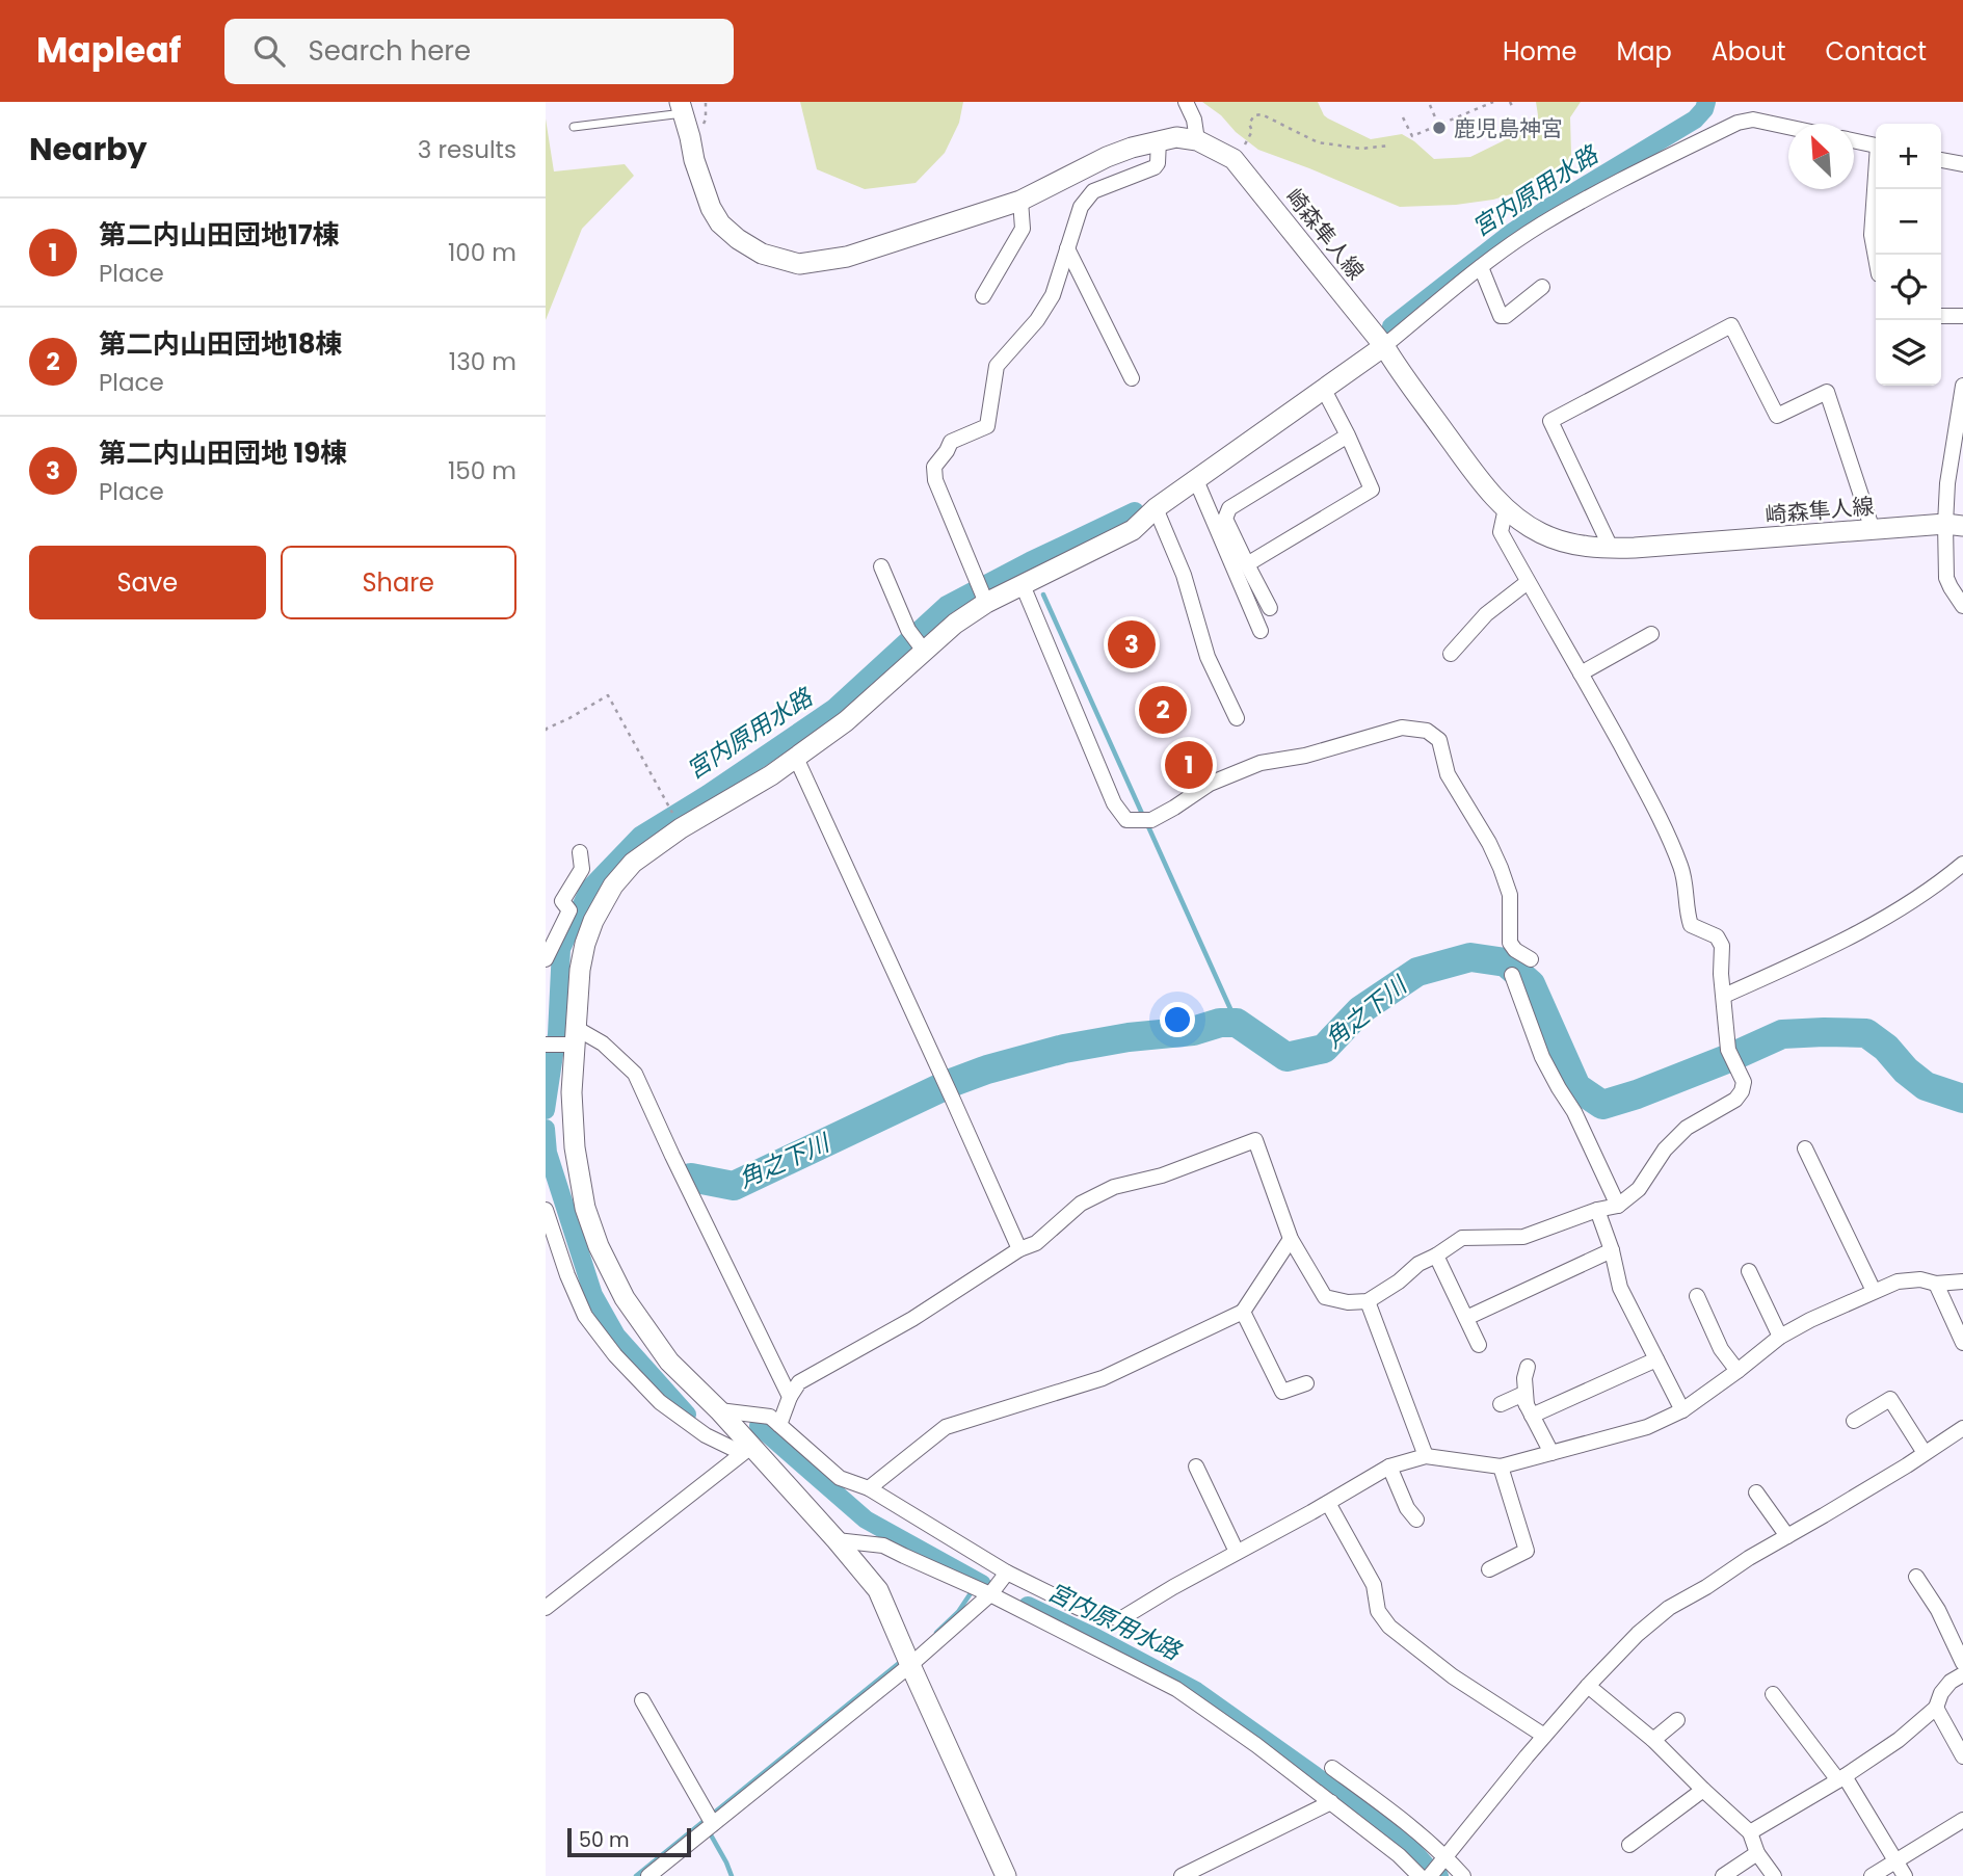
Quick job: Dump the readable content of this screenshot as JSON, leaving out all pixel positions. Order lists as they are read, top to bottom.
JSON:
{
  "streets": {
    "street": ["崎森隼人線"]
  },
  "water": ["宮内原用水路", "角之下川"],
  "places": ["鹿児島神宮"],
  "scale_bar": "50 m",
  "north": "top left",
  "page": {
    "header": "Mapleaf",
    "search": "Search here",
    "nav": [
      "Home",
      "Map",
      "About",
      "Contact"
    ],
    "heading": ["Nearby", "3 results"],
    "map_buttons": ["+", "−"],
    "list": [
      {
        "mark": "1",
        "name": "第二内山田団地17棟",
        "note": "Place",
        "value": "100 m"
      },
      {
        "mark": "2",
        "name": "第二内山田団地18棟",
        "note": "Place",
        "value": "130 m"
      },
      {
        "mark": "3",
        "name": "第二内山田団地 19棟",
        "note": "Place",
        "value": "150 m"
      }
    ],
    "buttons": ["Save", "Share"],
    "pins": ["3", "2", "1"],
    "scale": "50 m"
  }
}
